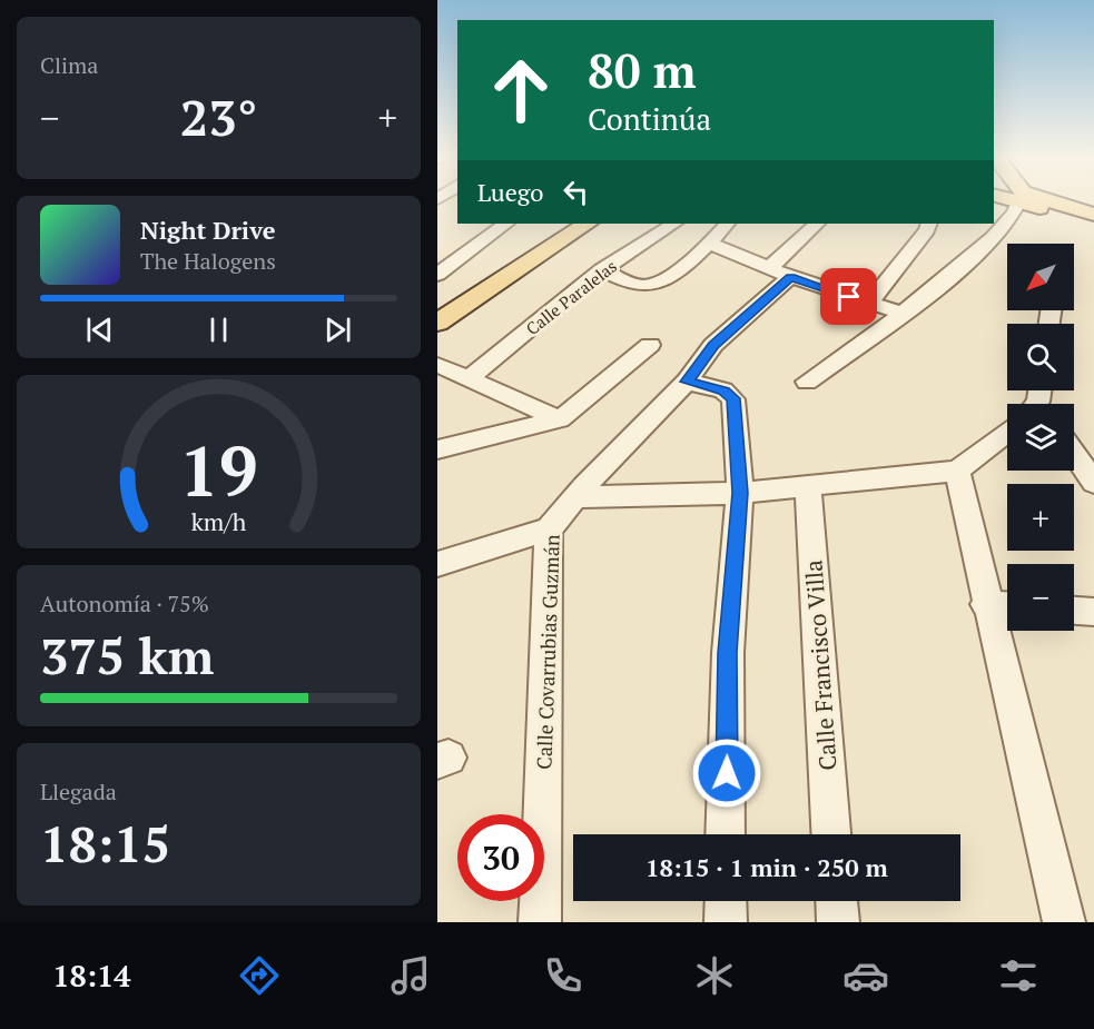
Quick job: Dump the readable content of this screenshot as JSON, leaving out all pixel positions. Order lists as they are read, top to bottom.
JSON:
{
  "streets": {
    "street": ["Calle Paralelas", "Calle Covarrubias Guzmán", "Calle Francisco Villa"]
  },
  "north": "bottom left",
  "page": {
    "tile": [
      "Clima",
      ["Autonomía · 75%", "375 km"],
      ["Llegada", "18:15"]
    ],
    "turn": ["80 m", "Continúa"],
    "heat": ["−", "23°", "+"],
    "then": "Luego",
    "song": ["Night Drive", "The Halogens"],
    "map_buttons": ["+", "−"],
    "limit": "30",
    "trip": "18:15 · 1 min · 250 m",
    "tabs": "18:14",
    "gauge": ["19", "km/h"]
  }
}
